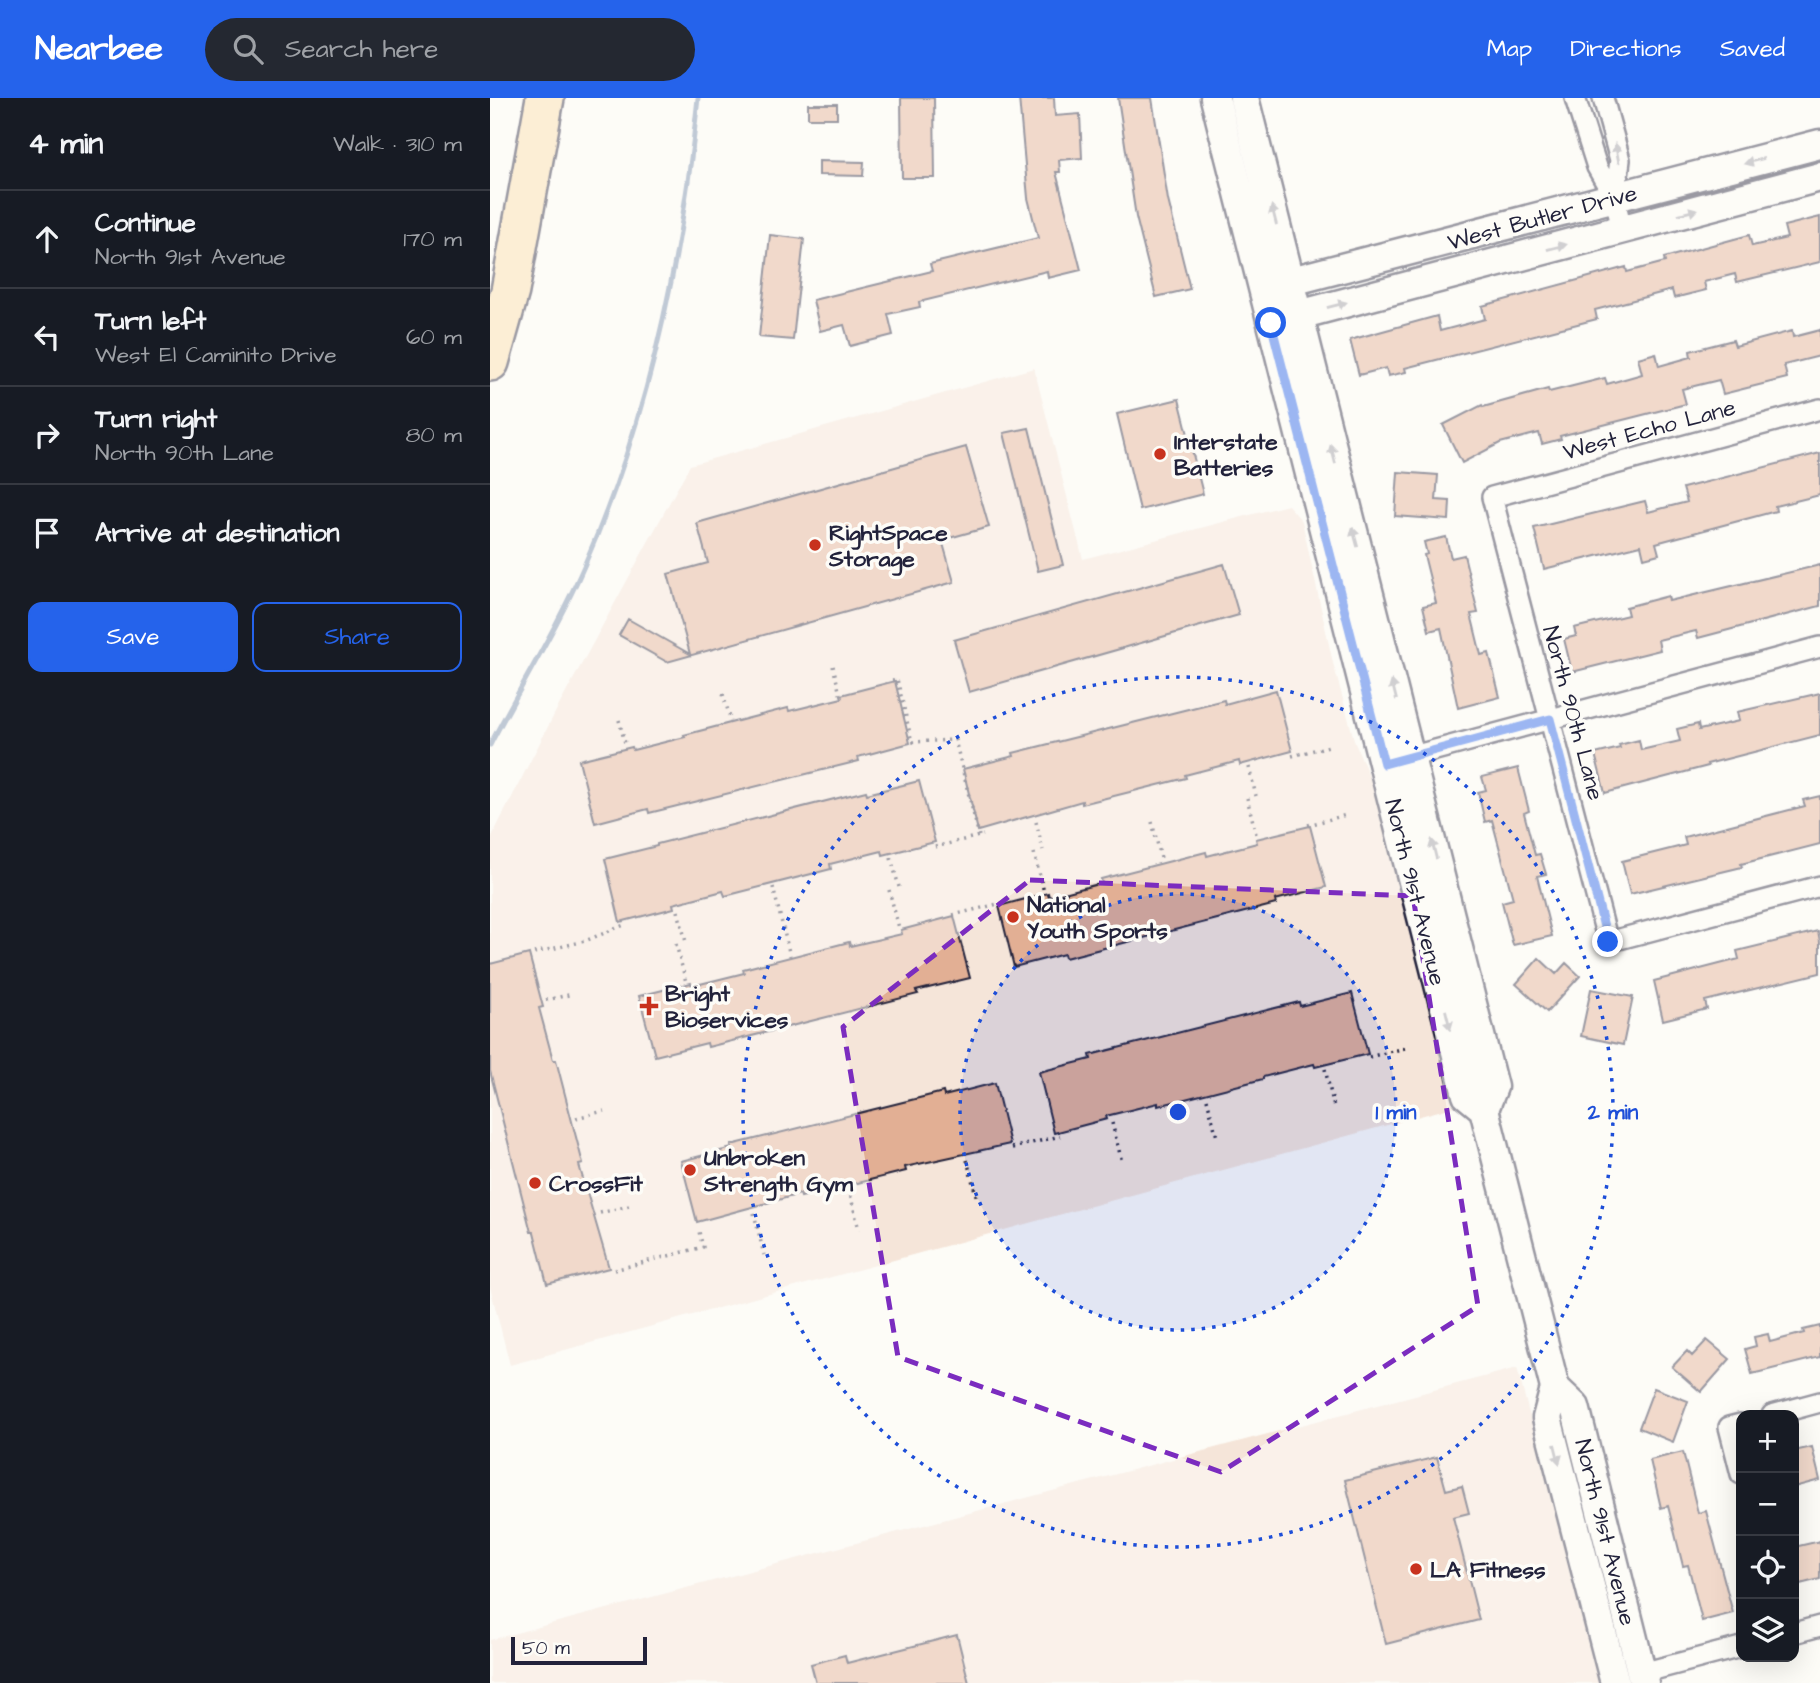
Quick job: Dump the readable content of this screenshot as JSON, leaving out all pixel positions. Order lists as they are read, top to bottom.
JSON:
{
  "streets": {
    "main road": ["West Butler Drive", "North 91st Avenue"],
    "street": ["West Echo Lane", "North 90th Lane"]
  },
  "crossings": [
    ["West Butler Drive", "North 91st Avenue"],
    ["West Echo Lane", "North 90th Lane"]
  ],
  "places": {
    "other": [
      "Interstate Batteries",
      "RightSpace Storage",
      "National Youth Sports",
      "Unbroken Strength Gym",
      "CrossFit",
      "LA Fitness"
    ],
    "health": ["Bright Bioservices"]
  },
  "scale_bar": "50 m",
  "page": {
    "header": "Nearbee",
    "search": "Search here",
    "nav": ["Map", "Directions", "Saved"],
    "heading": ["4 min", "Walk · 310 m"],
    "list": [
      ["Continue", "North 91st Avenue", "170 m"],
      ["Turn left", "West El Caminito Drive", "60 m"],
      ["Turn right", "North 90th Lane", "80 m"],
      "Arrive at destination"
    ],
    "buttons": ["Save", "Share"],
    "map_buttons": ["+", "−"],
    "scale": "50 m"
  },
  "rings": ["1 min", "2 min"]
}
